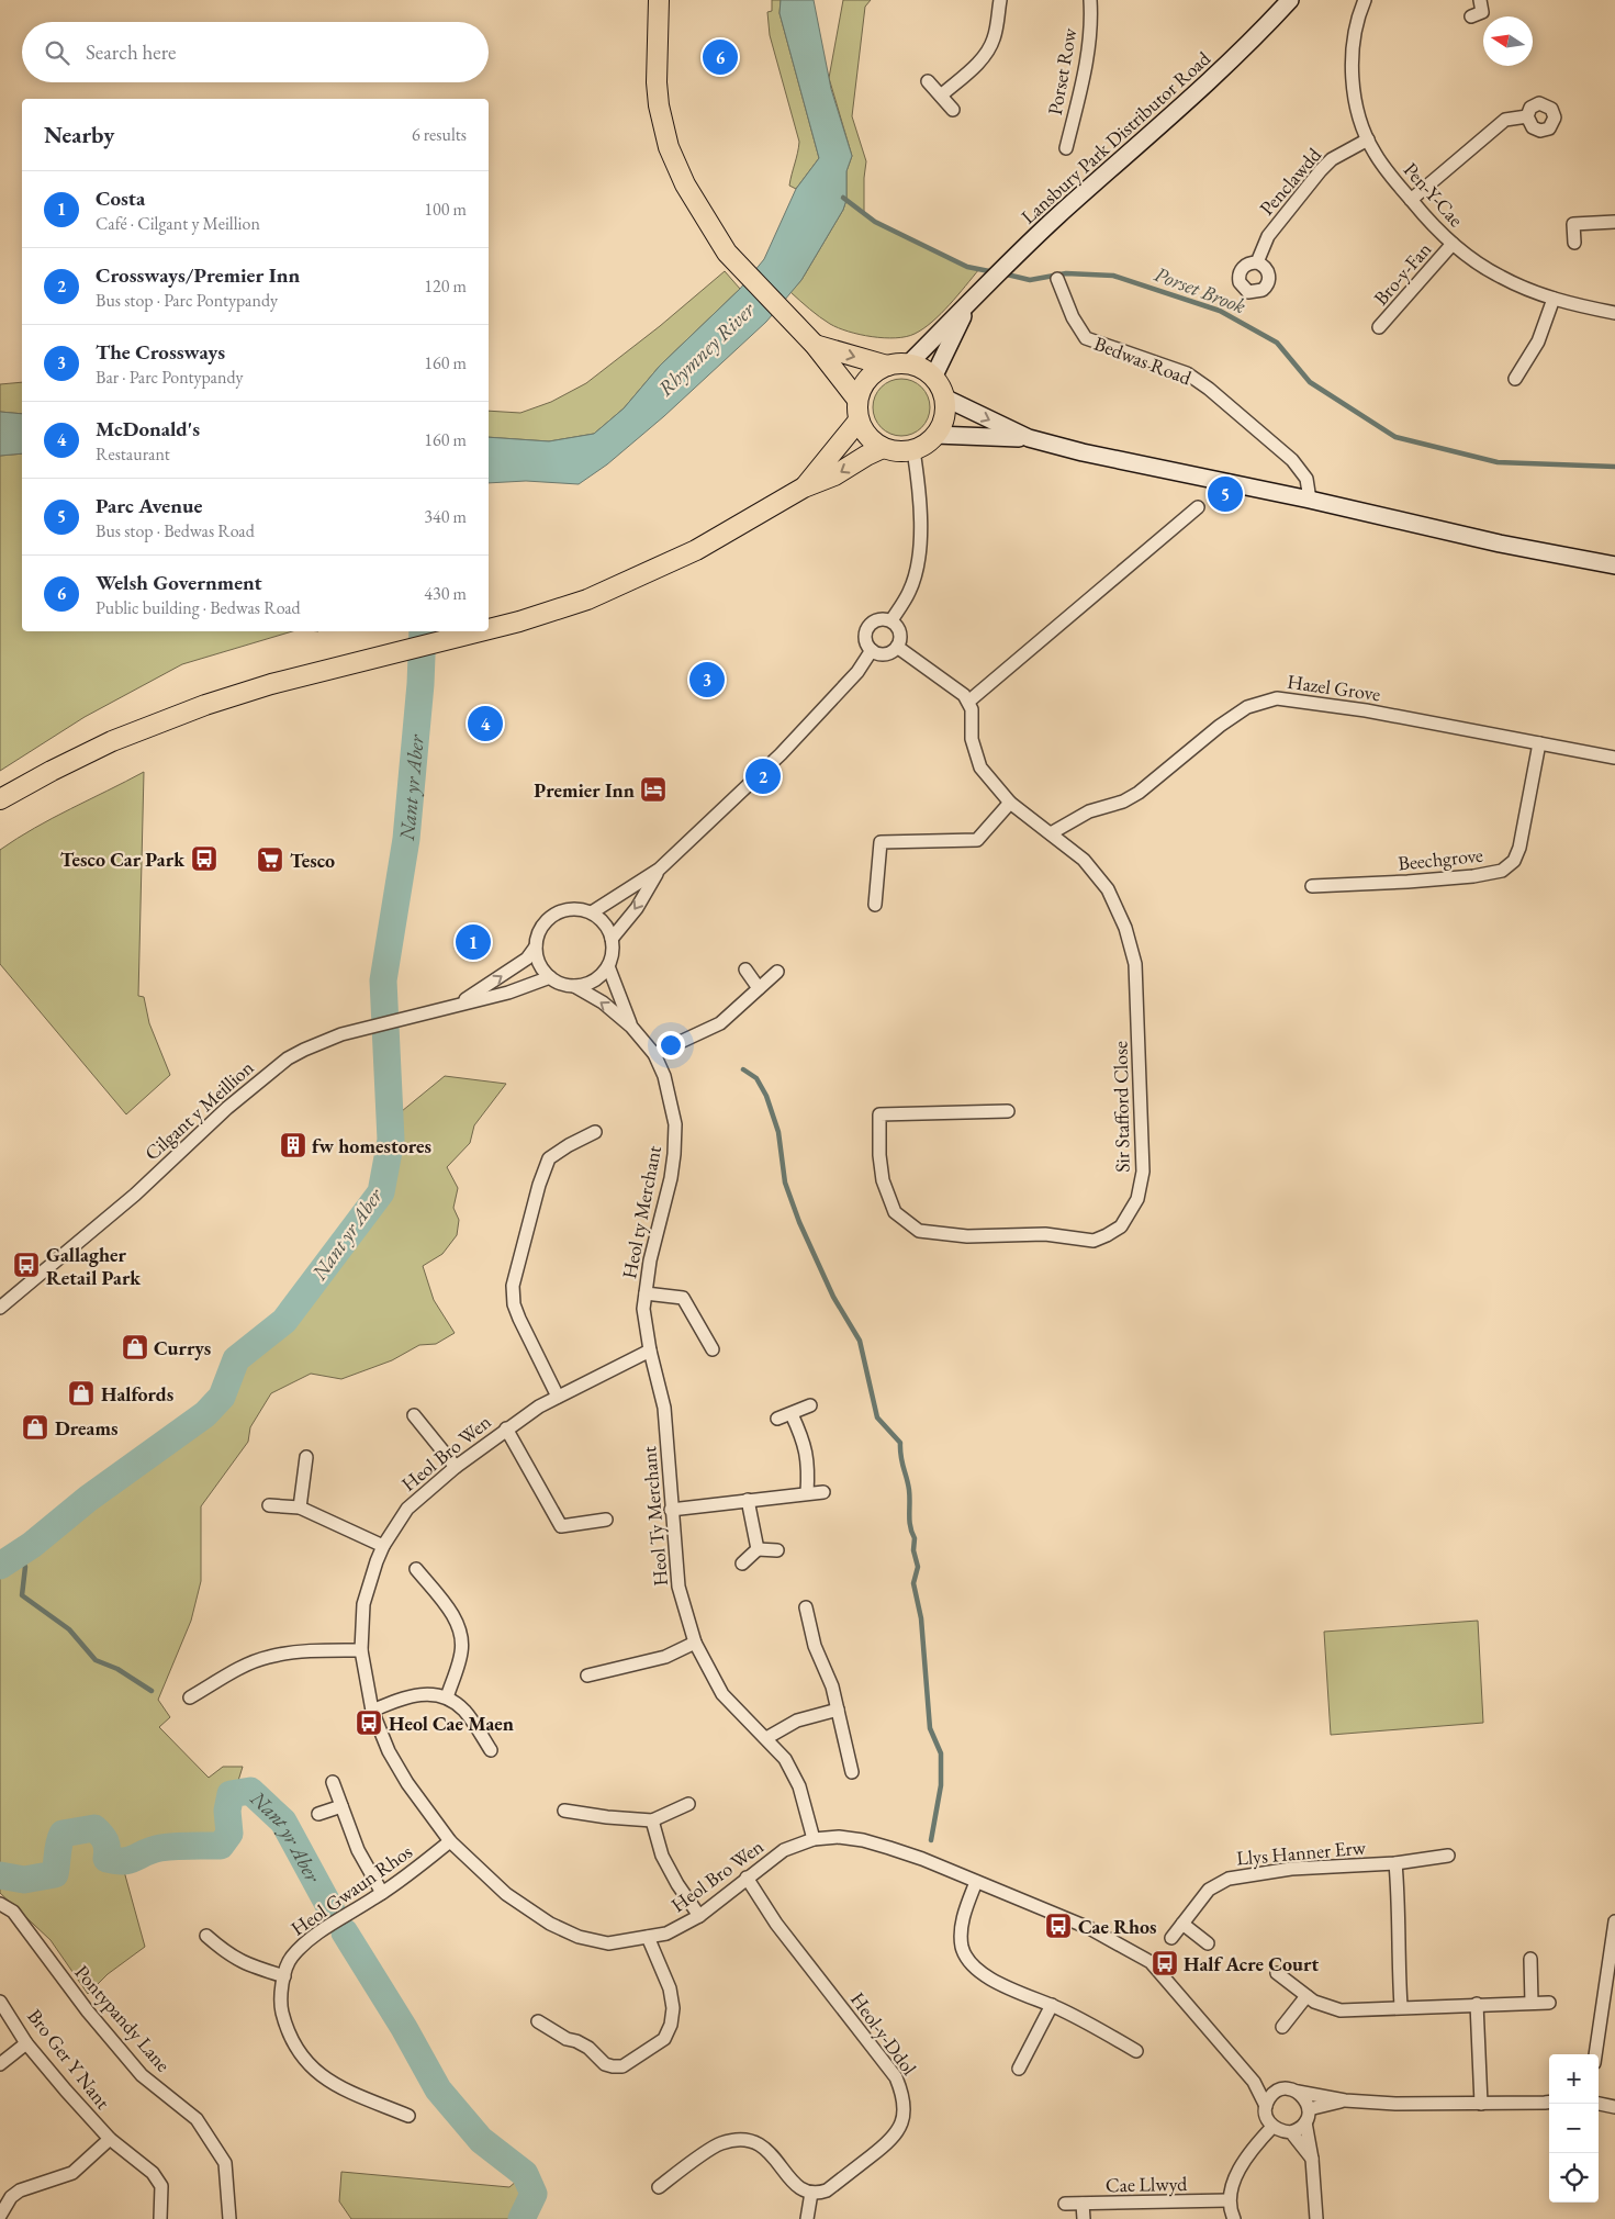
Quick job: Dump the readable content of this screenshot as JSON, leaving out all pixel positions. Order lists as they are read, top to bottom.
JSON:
{
  "streets": {
    "main road": ["Lansbury Park Distributor Road"],
    "street": [
      "Porset Row",
      "Penclawdd",
      "Pen-Y-Cae",
      "Bro-y-Fan",
      "Bedwas Road",
      "Hazel Grove",
      "Beechgrove",
      "Sir Stafford Close",
      "Cilgant y Meillion",
      "Heol ty Merchant",
      "Heol Bro Wen",
      "Heol Ty Merchant",
      "Llys Hanner Erw",
      "Heol Gwaun Rhos",
      "Pontypandy Lane",
      "Heol-y-Ddol",
      "Bro Ger Y Nant",
      "Cae Llwyd"
    ]
  },
  "crossings": [
    ["Penclawdd", "Pen-Y-Cae"],
    ["Pen-Y-Cae", "Bro-y-Fan"],
    ["Hazel Grove", "Beechgrove"],
    ["Hazel Grove", "Sir Stafford Close"],
    ["Cilgant y Meillion", "Heol ty Merchant"],
    ["Heol ty Merchant", "Heol Bro Wen"],
    ["Heol ty Merchant", "Heol Ty Merchant"],
    ["Heol Bro Wen", "Heol Ty Merchant"],
    ["Heol Bro Wen", "Heol Gwaun Rhos"],
    ["Heol Bro Wen", "Heol-y-Ddol"]
  ],
  "water": ["Porset Brook", "Rhymney River", "Nant yr Aber"],
  "places": {
    "hotel": ["Premier Inn"],
    "bus stop": [
      "Tesco Car Park",
      "Gallagher Retail Park",
      "Heol Cae Maen",
      "Cae Rhos",
      "Half Acre Court"
    ],
    "supermarket": ["Tesco"],
    "building": ["fw homestores"],
    "shop": ["Currys", "Halfords", "Dreams"]
  },
  "north": "left",
  "page": {
    "search": "Search here",
    "pins": [
      "6",
      "5",
      "3",
      "4",
      "2",
      "1"
    ],
    "heading": ["Nearby", "6 results"],
    "list": [
      {
        "mark": "1",
        "name": "Costa",
        "note": "Café · Cilgant y Meillion",
        "value": "100 m"
      },
      {
        "mark": "2",
        "name": "Crossways/Premier Inn",
        "note": "Bus stop · Parc Pontypandy",
        "value": "120 m"
      },
      {
        "mark": "3",
        "name": "The Crossways",
        "note": "Bar · Parc Pontypandy",
        "value": "160 m"
      },
      {
        "mark": "4",
        "name": "McDonald's",
        "note": "Restaurant",
        "value": "160 m"
      },
      {
        "mark": "5",
        "name": "Parc Avenue",
        "note": "Bus stop · Bedwas Road",
        "value": "340 m"
      },
      {
        "mark": "6",
        "name": "Welsh Government",
        "note": "Public building · Bedwas Road",
        "value": "430 m"
      }
    ],
    "map_buttons": ["+", "−"]
  }
}
